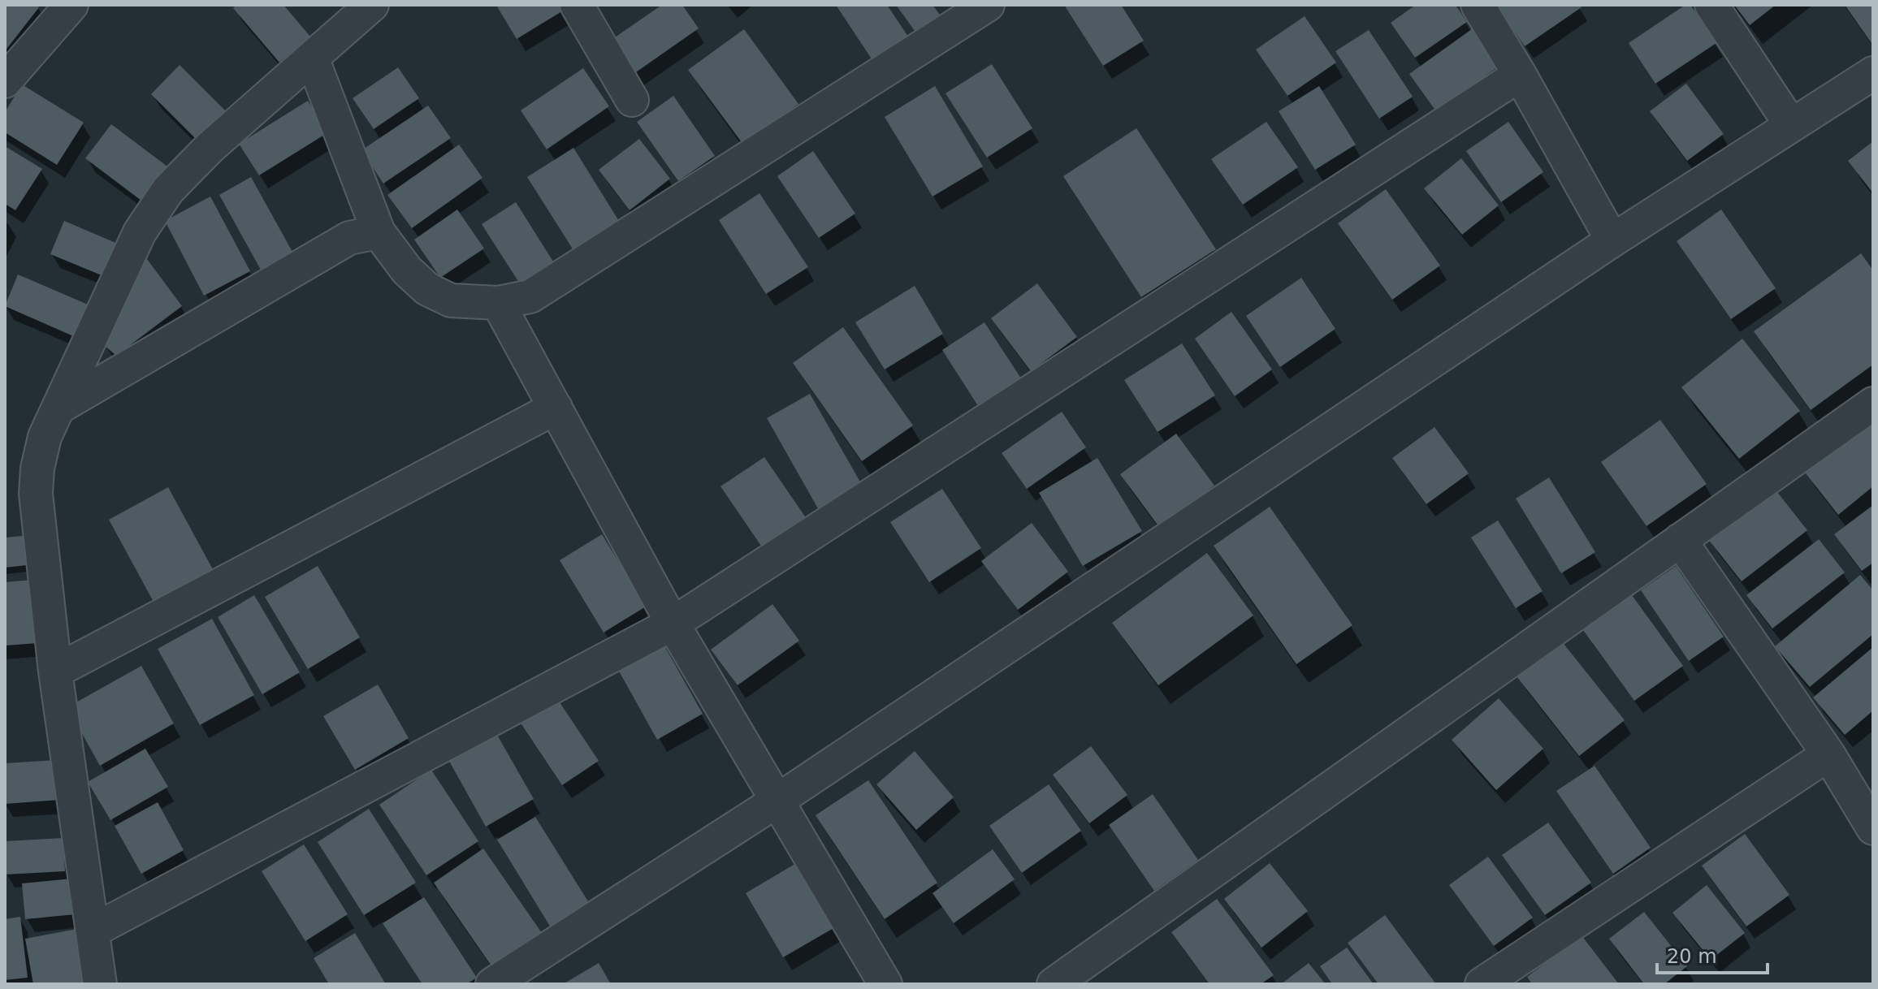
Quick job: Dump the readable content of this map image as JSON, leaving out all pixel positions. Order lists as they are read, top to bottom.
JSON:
{
  "scale_bar": "20 m"
}
